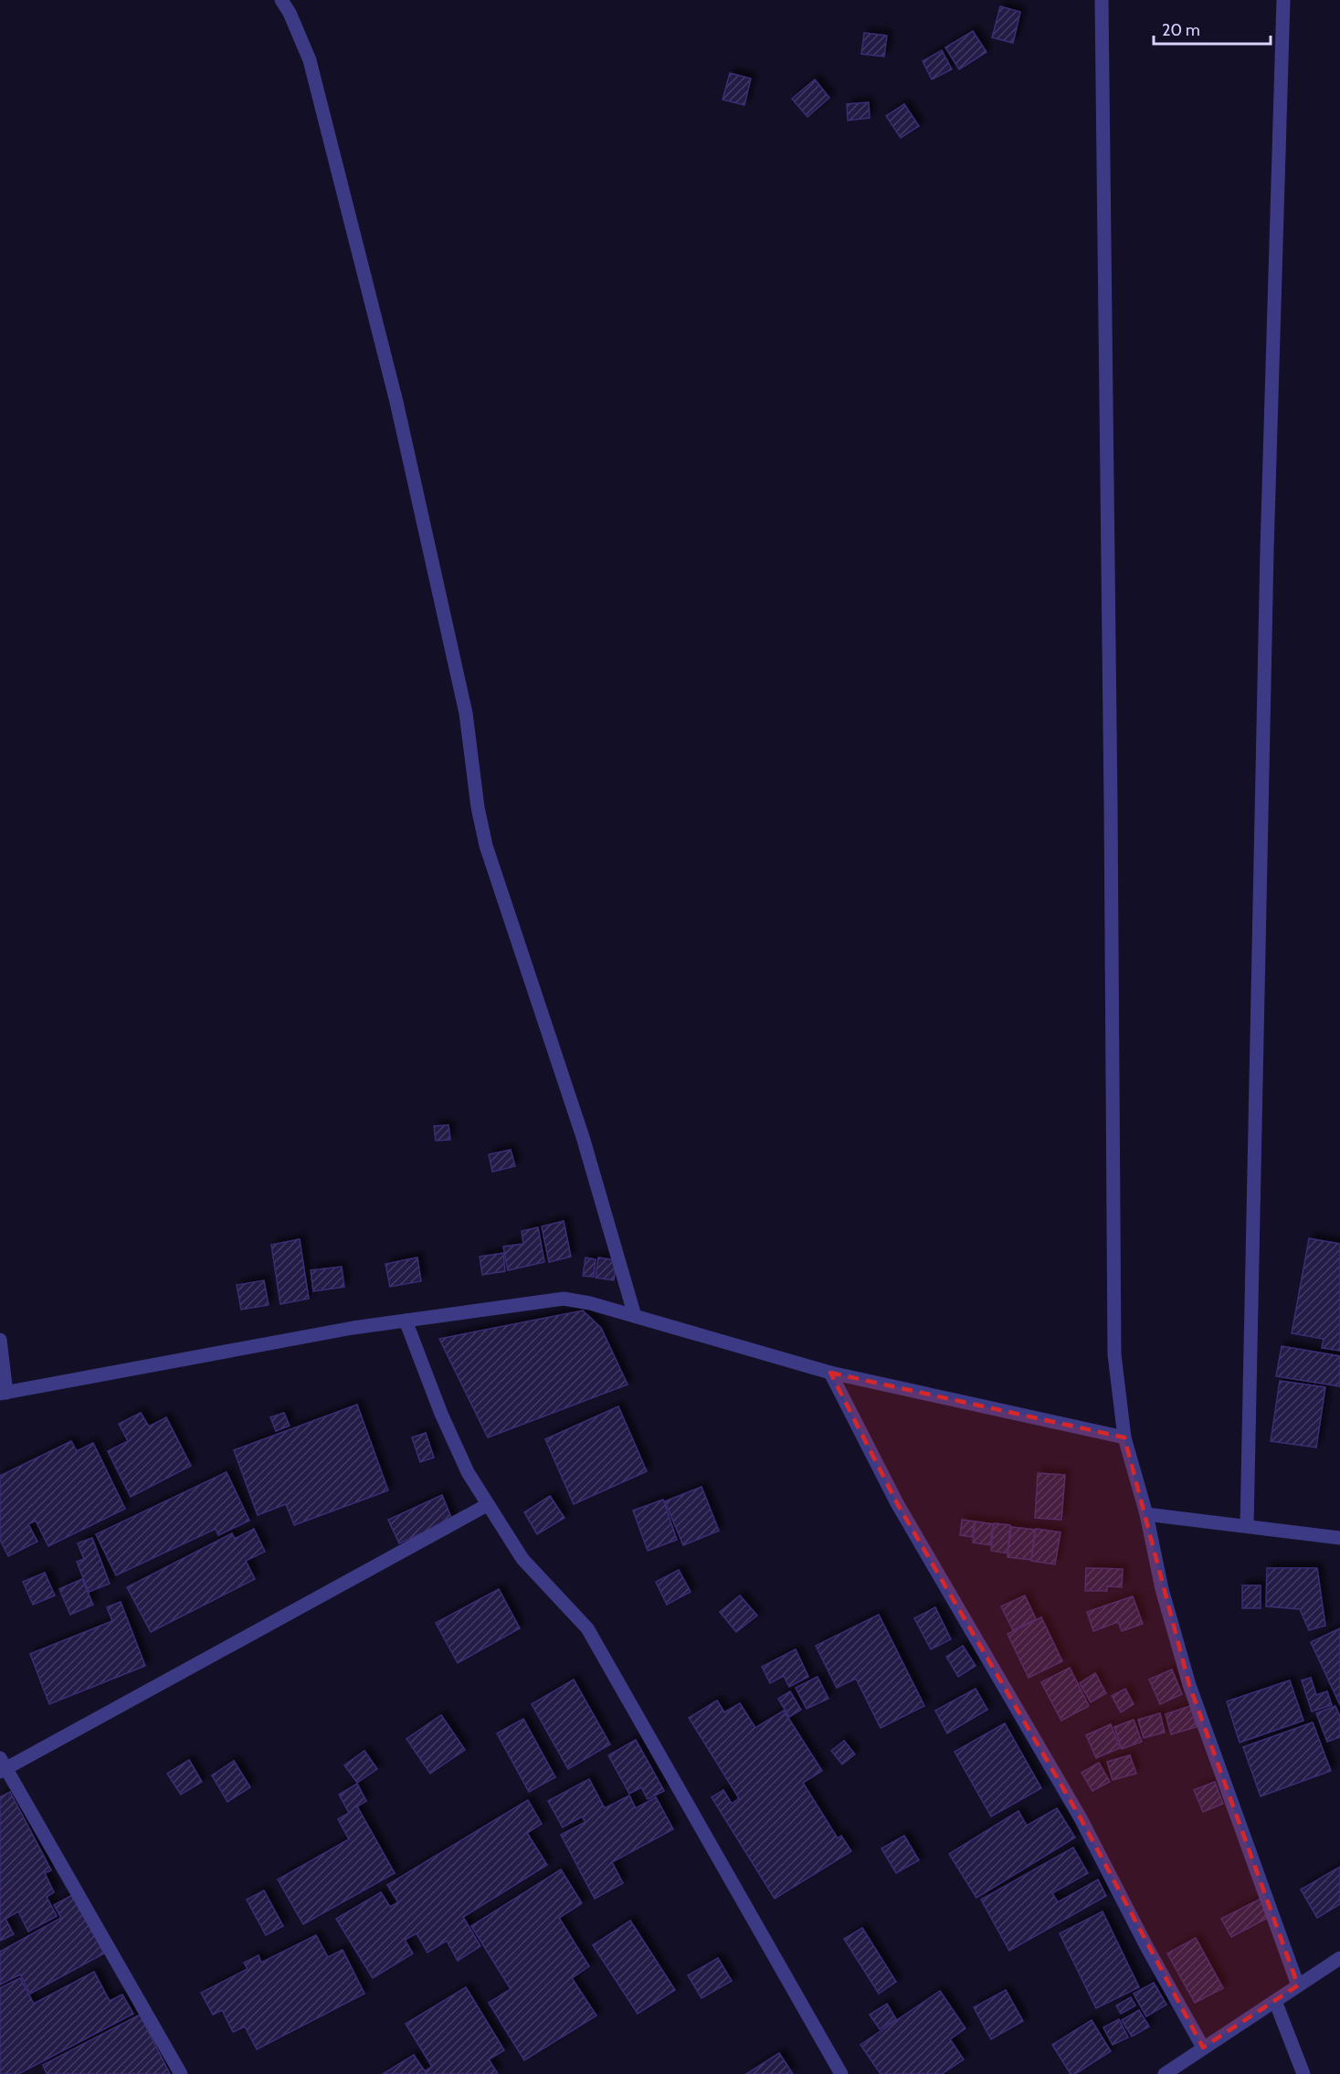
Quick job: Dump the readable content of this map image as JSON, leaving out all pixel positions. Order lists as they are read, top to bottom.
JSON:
{
  "scale_bar": "20 m"
}
